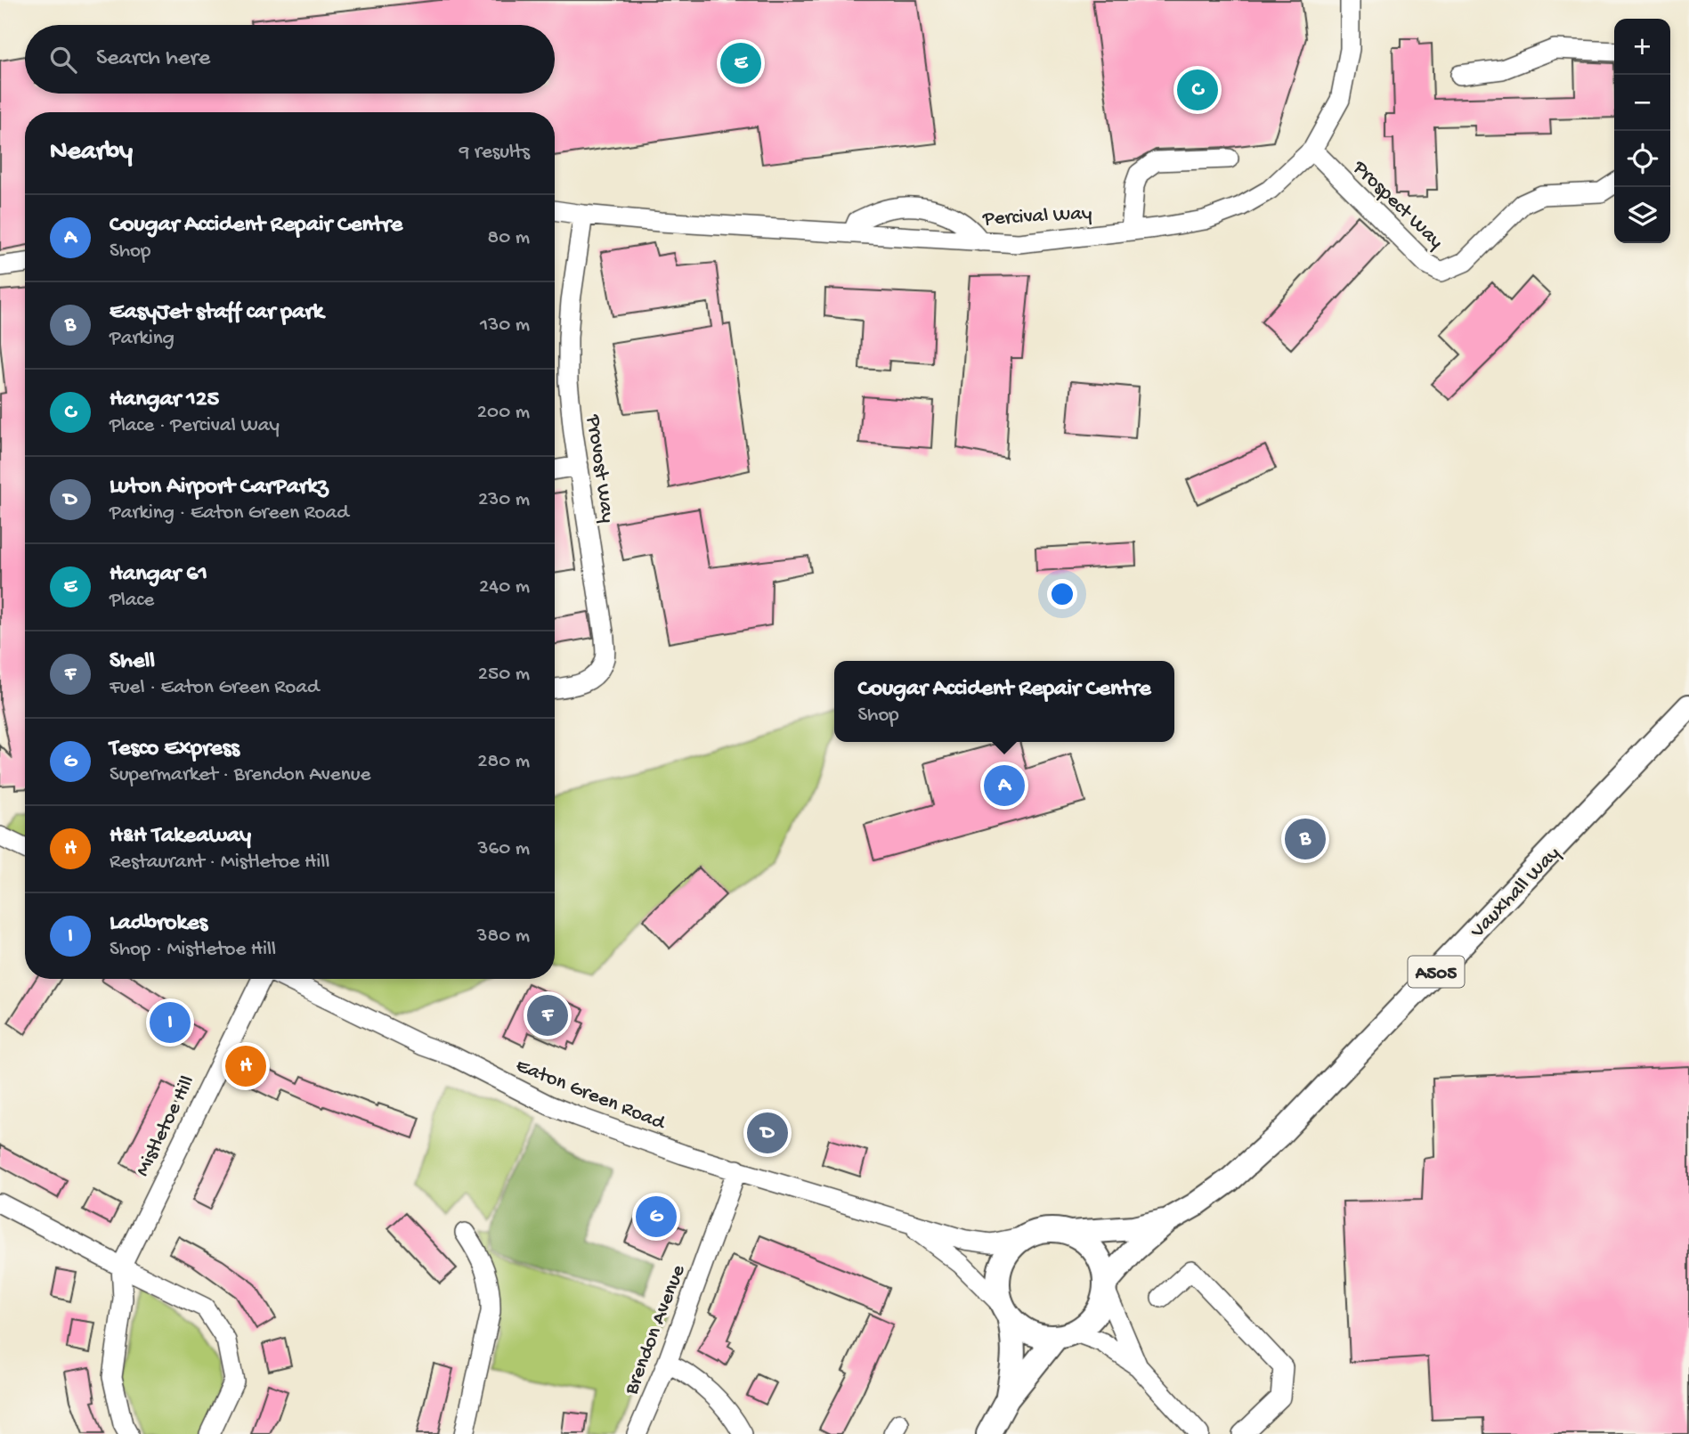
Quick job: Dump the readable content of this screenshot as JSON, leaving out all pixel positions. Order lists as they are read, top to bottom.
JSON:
{
  "streets": {
    "main road": ["Vauxhall Way", "A505"],
    "street": [
      "Prospect Way",
      "Percival Way",
      "Provost Way",
      "Eaton Green Road",
      "Mistletoe Hill",
      "Brendon Avenue"
    ]
  },
  "crossings": [
    ["Prospect Way", "Percival Way"],
    ["Percival Way", "Provost Way"],
    ["Vauxhall Way", "Eaton Green Road"],
    ["Eaton Green Road", "Brendon Avenue"]
  ],
  "page": {
    "map_buttons": ["+", "−"],
    "search": "Search here",
    "pins": [
      "E",
      "C",
      "A",
      "B",
      "F",
      "I",
      "H",
      "D",
      "G"
    ],
    "heading": ["Nearby", "9 results"],
    "list": [
      {
        "mark": "A",
        "name": "Cougar Accident Repair Centre",
        "note": "Shop",
        "value": "80 m"
      },
      {
        "mark": "B",
        "name": "EasyJet staff car park",
        "note": "Parking",
        "value": "130 m"
      },
      {
        "mark": "C",
        "name": "Hangar 125",
        "note": "Place · Percival Way",
        "value": "200 m"
      },
      {
        "mark": "D",
        "name": "Luton Airport CarParkz",
        "note": "Parking · Eaton Green Road",
        "value": "230 m"
      },
      {
        "mark": "E",
        "name": "Hangar 61",
        "note": "Place",
        "value": "240 m"
      },
      {
        "mark": "F",
        "name": "Shell",
        "note": "Fuel · Eaton Green Road",
        "value": "250 m"
      },
      {
        "mark": "G",
        "name": "Tesco Express",
        "note": "Supermarket · Brendon Avenue",
        "value": "280 m"
      },
      {
        "mark": "H",
        "name": "H&H Takeaway",
        "note": "Restaurant · Mistletoe Hill",
        "value": "360 m"
      },
      {
        "mark": "I",
        "name": "Ladbrokes",
        "note": "Shop · Mistletoe Hill",
        "value": "380 m"
      }
    ],
    "popup": ["Cougar Accident Repair Centre", "Shop"]
  }
}
